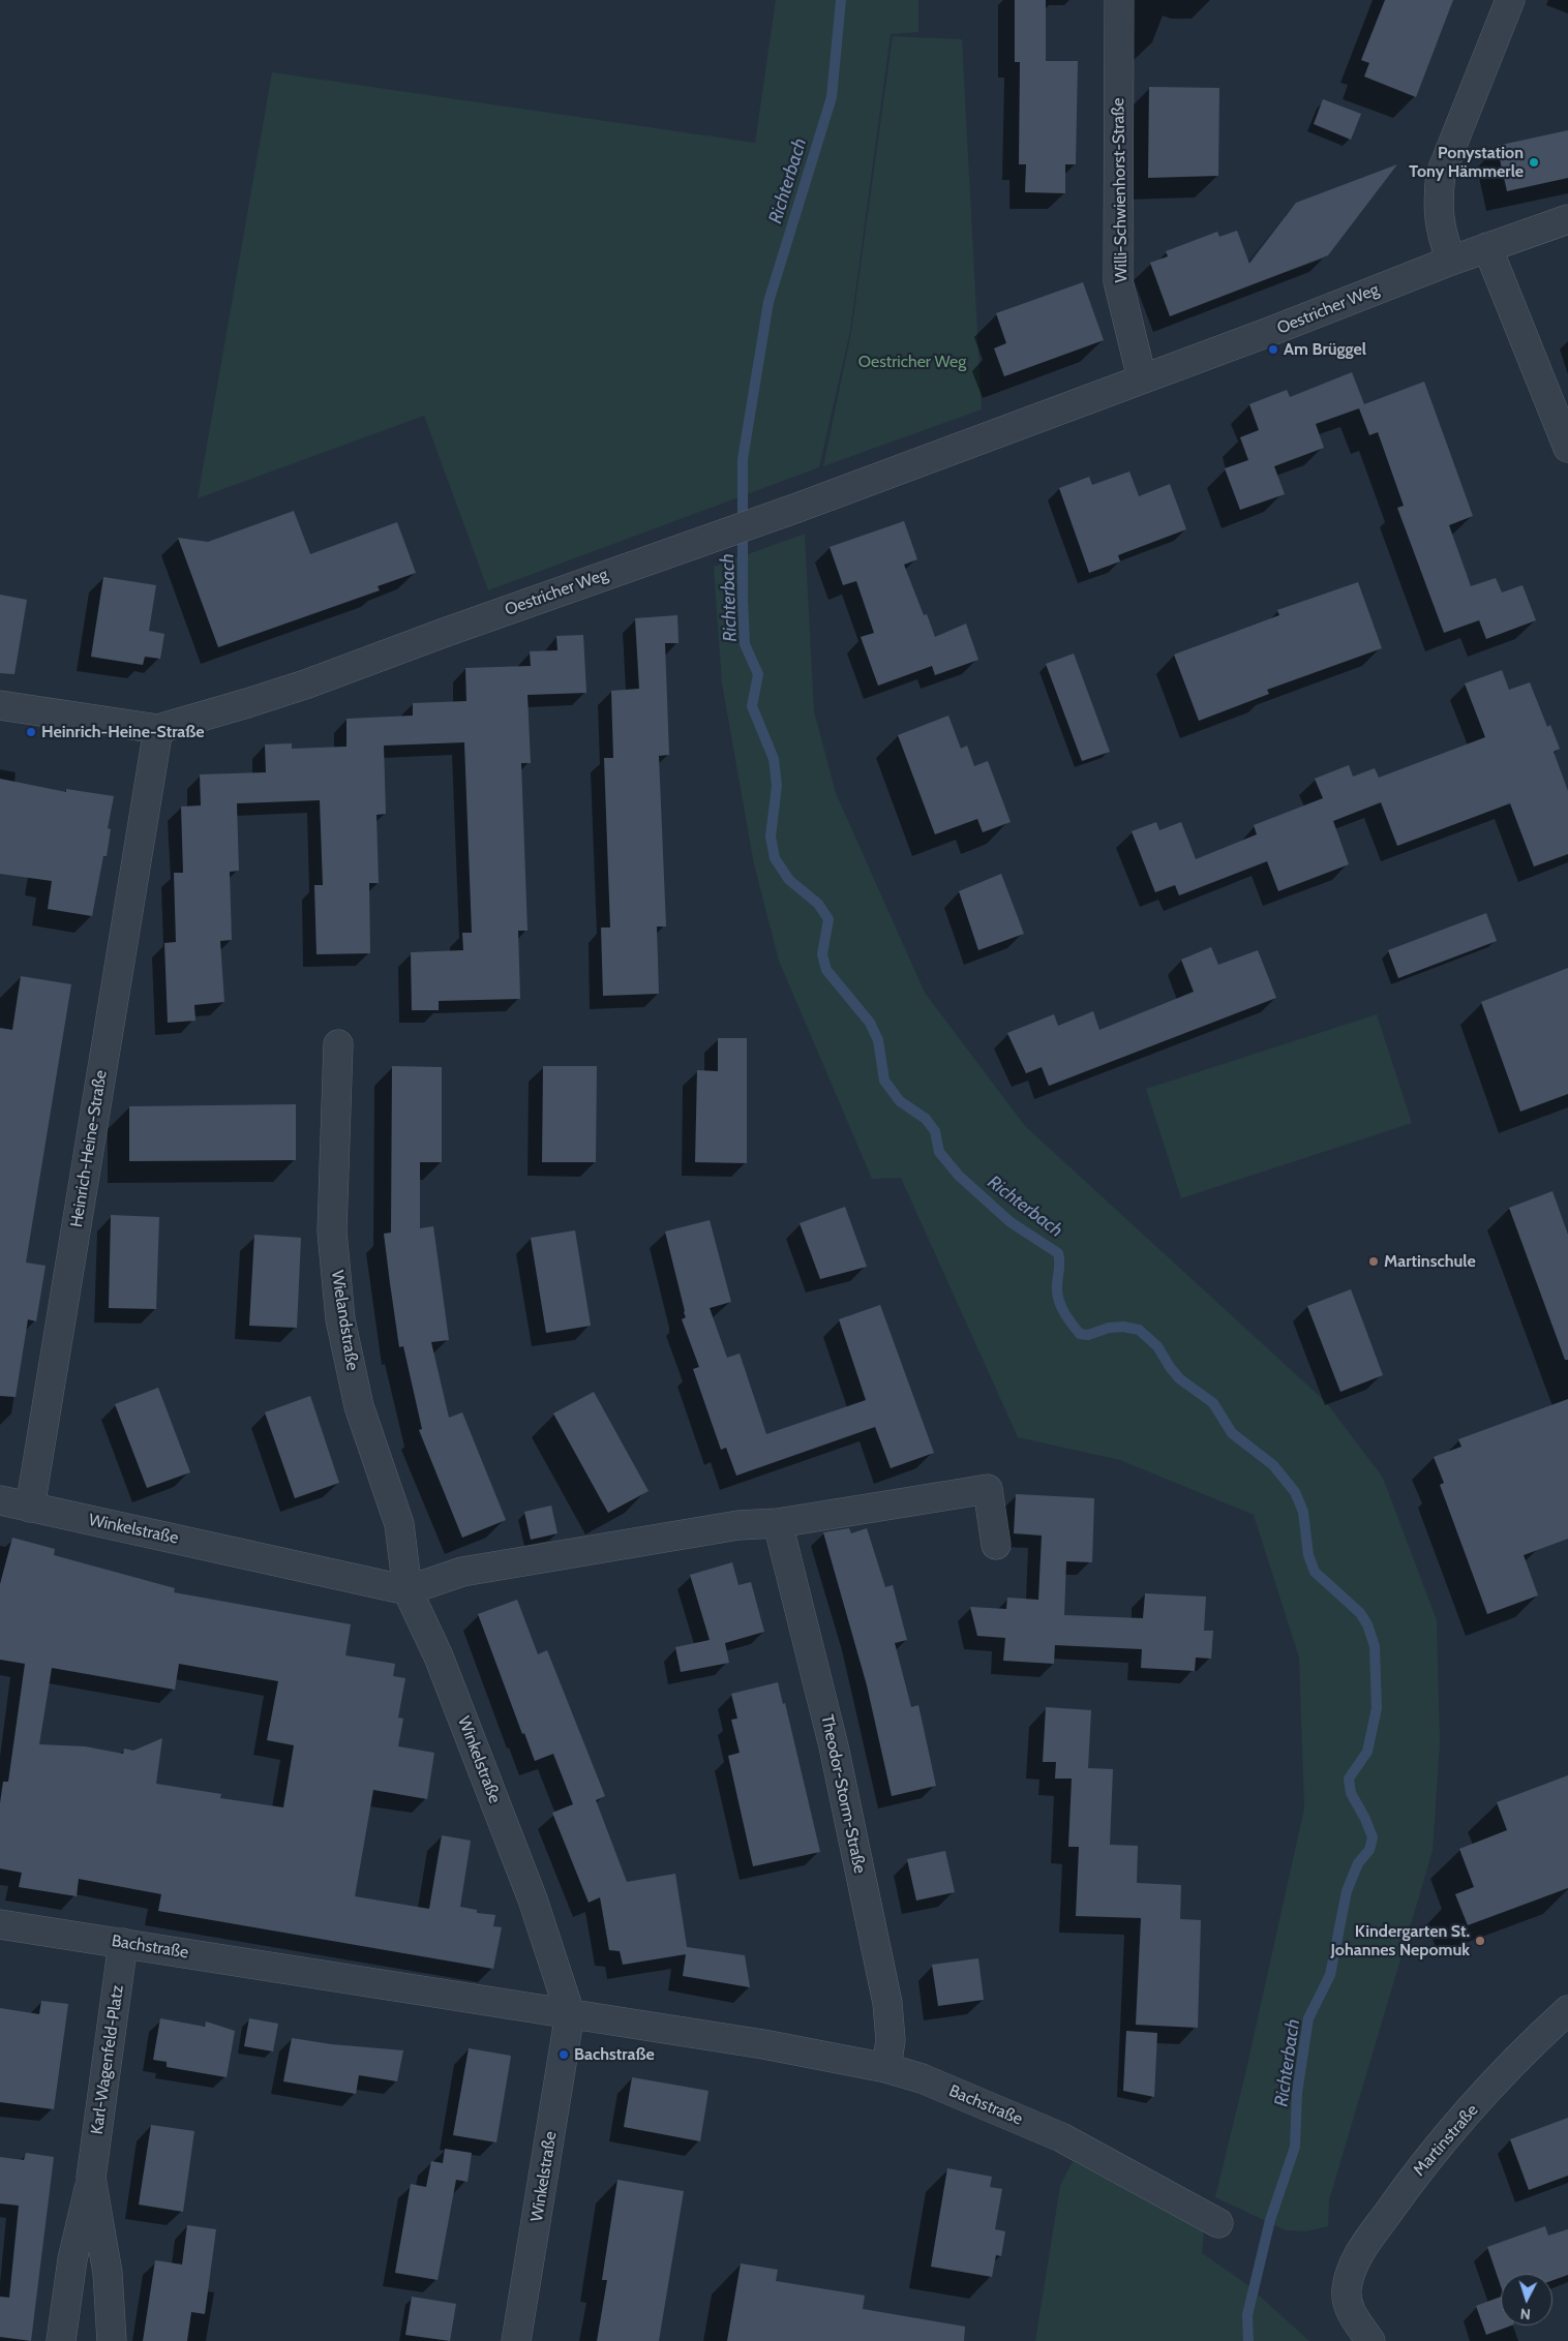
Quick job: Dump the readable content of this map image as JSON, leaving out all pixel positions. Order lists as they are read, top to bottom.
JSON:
{
  "streets": {
    "street": [
      "Willi-Schwienhorst-Straße",
      "Oestricher Weg",
      "Heinrich-Heine-Straße",
      "Wielandstraße",
      "Winkelstraße",
      "Theodor-Storm-Straße",
      "Bachstraße",
      "Karl-Wagenfeld-Platz",
      "Martinstraße"
    ]
  },
  "crossings": [
    ["Willi-Schwienhorst-Straße", "Oestricher Weg"],
    ["Oestricher Weg", "Heinrich-Heine-Straße"],
    ["Heinrich-Heine-Straße", "Winkelstraße"],
    ["Wielandstraße", "Winkelstraße"],
    ["Winkelstraße", "Bachstraße"],
    ["Theodor-Storm-Straße", "Bachstraße"],
    ["Bachstraße", "Karl-Wagenfeld-Platz"]
  ],
  "water": ["Richterbach"],
  "parks": ["Oestricher Weg"],
  "places": [
    "Ponystation Tony Hämmerle",
    "Am Brüggel",
    "Heinrich-Heine-Straße",
    "Martinschule",
    "Kindergarten St. Johannes Nepomuk",
    "Bachstraße"
  ],
  "north": "bottom"
}
